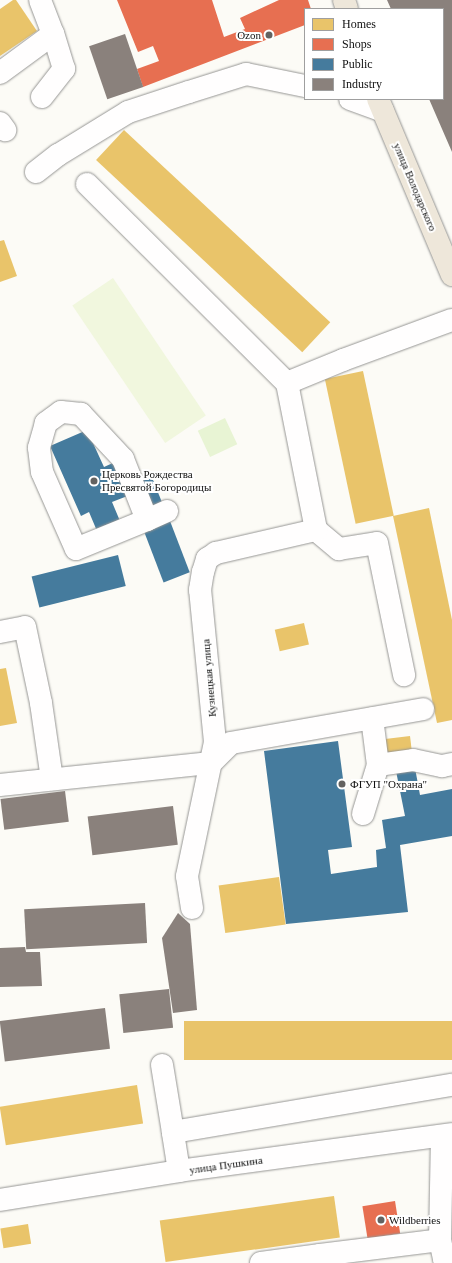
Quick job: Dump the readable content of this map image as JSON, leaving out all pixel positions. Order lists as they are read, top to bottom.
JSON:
{
  "streets": {
    "main road": ["улица Володарского"],
    "street": ["Кузнецкая улица", "улица Пушкина"]
  },
  "places": [
    "Ozon",
    "Церковь Рождества Пресвятой Богородицы",
    "ФГУП \"Охрана\"",
    "Wildberries"
  ],
  "legend": [
    "Homes",
    "Shops",
    "Public",
    "Industry"
  ]
}
